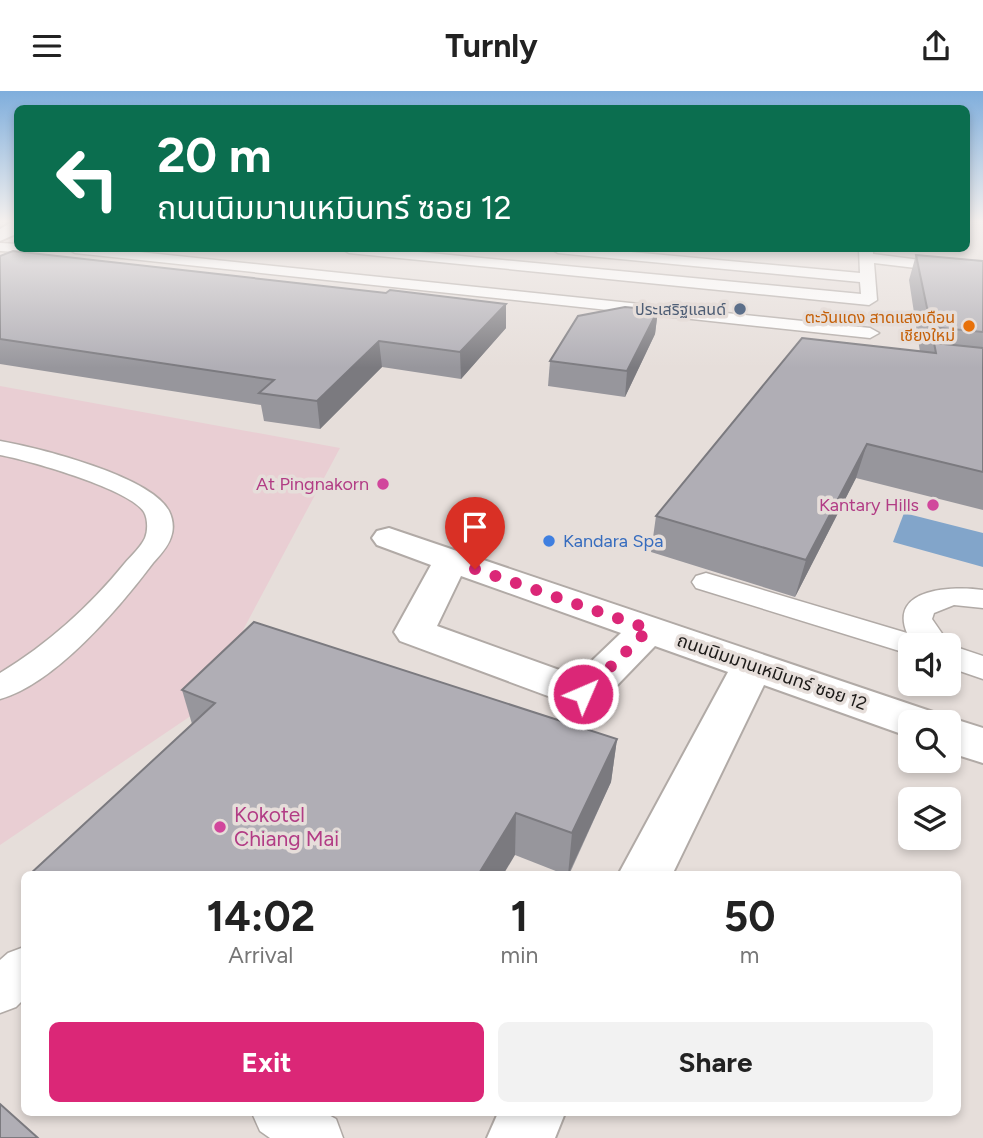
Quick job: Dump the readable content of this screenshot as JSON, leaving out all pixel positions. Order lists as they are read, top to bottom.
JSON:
{
  "streets": {
    "street": ["ถนนนิมมานเหมินทร์ ซอย 12"]
  },
  "places": [
    "ประเสริฐแลนด์",
    "ตะวันแดง สาดแสงเดือน เชียงใหม่",
    "At Pingnakorn",
    "Kantary Hills",
    "Kandara Spa",
    "Kokotel Chiang Mai"
  ],
  "page": {
    "header": "Turnly",
    "turn": ["20 m", "ถนนนิมมานเหมินทร์ ซอย 12"],
    "eta": [
      "14:02",
      "Arrival",
      "1",
      "min",
      "50",
      "m"
    ],
    "buttons": ["Exit", "Share"]
  }
}
